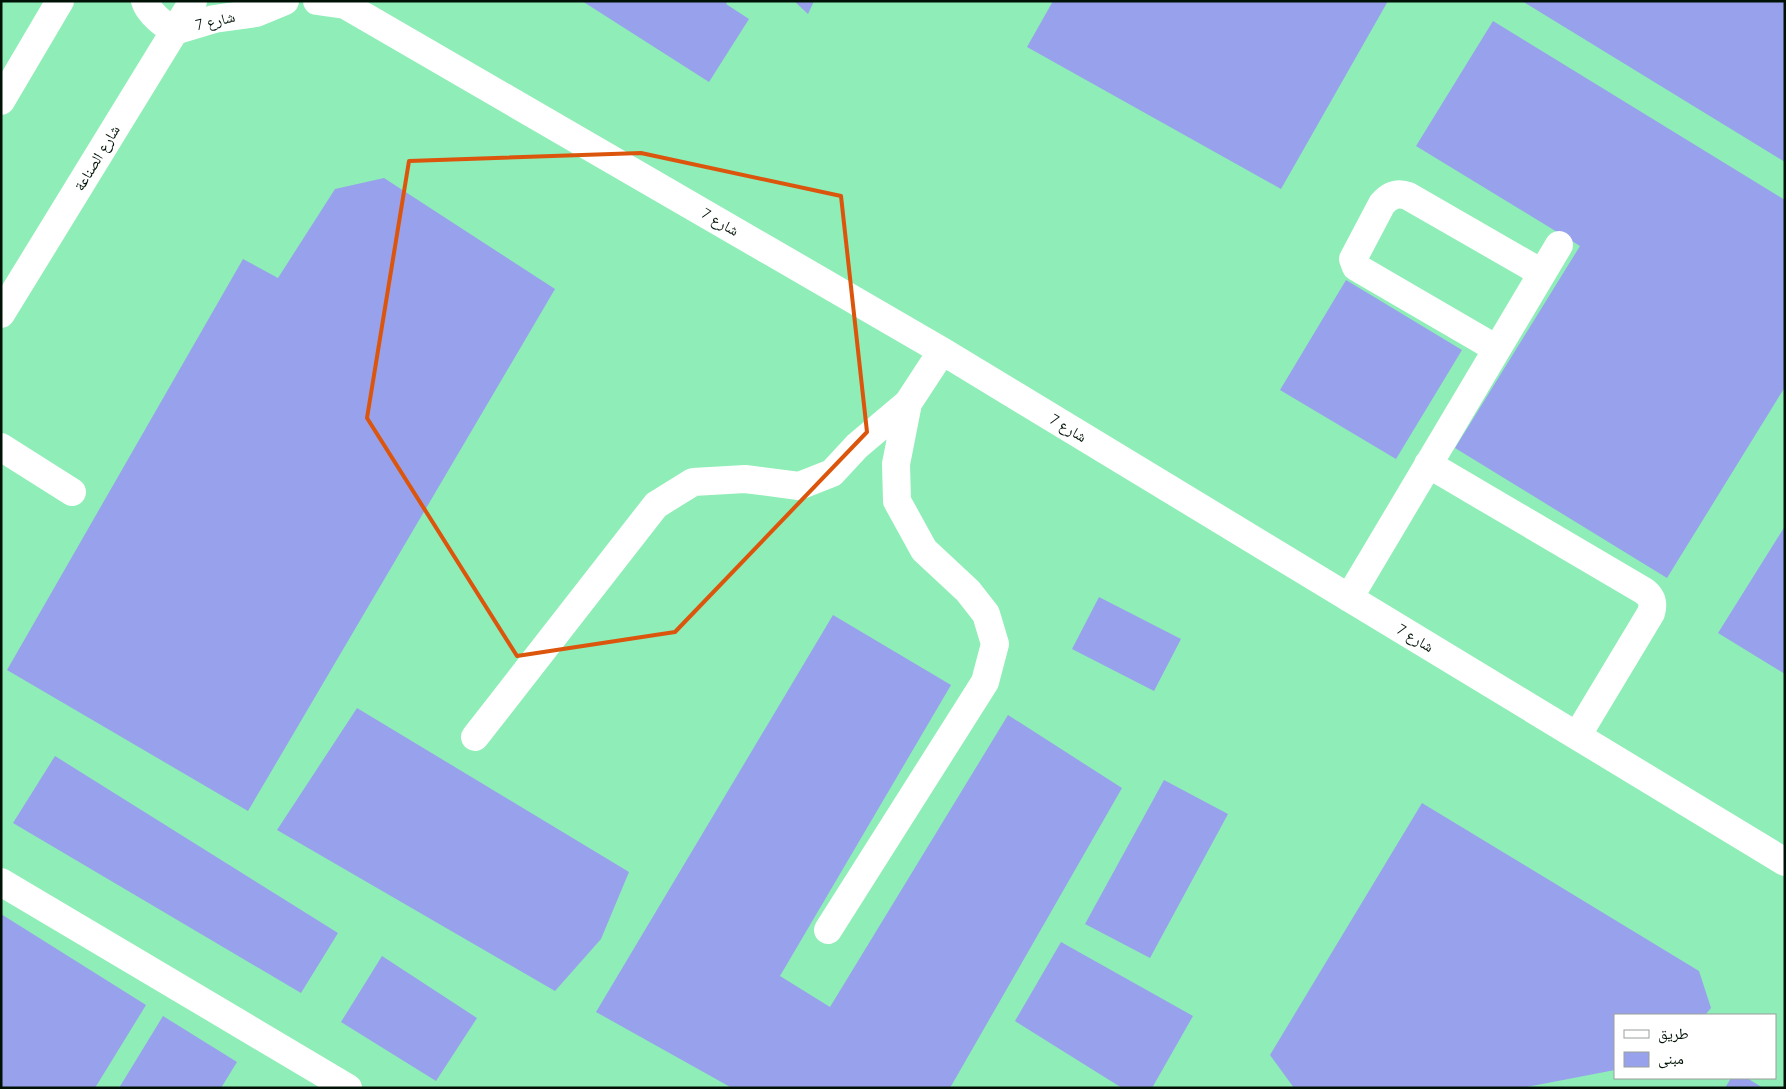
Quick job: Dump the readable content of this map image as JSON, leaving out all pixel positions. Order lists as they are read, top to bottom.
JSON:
{
  "streets": {
    "street": ["شارع 7", "شارع الصناعة"]
  },
  "crossings": [
    ["شارع 7", "شارع الصناعة"]
  ],
  "legend": ["طريق", "مبنى"]
}
